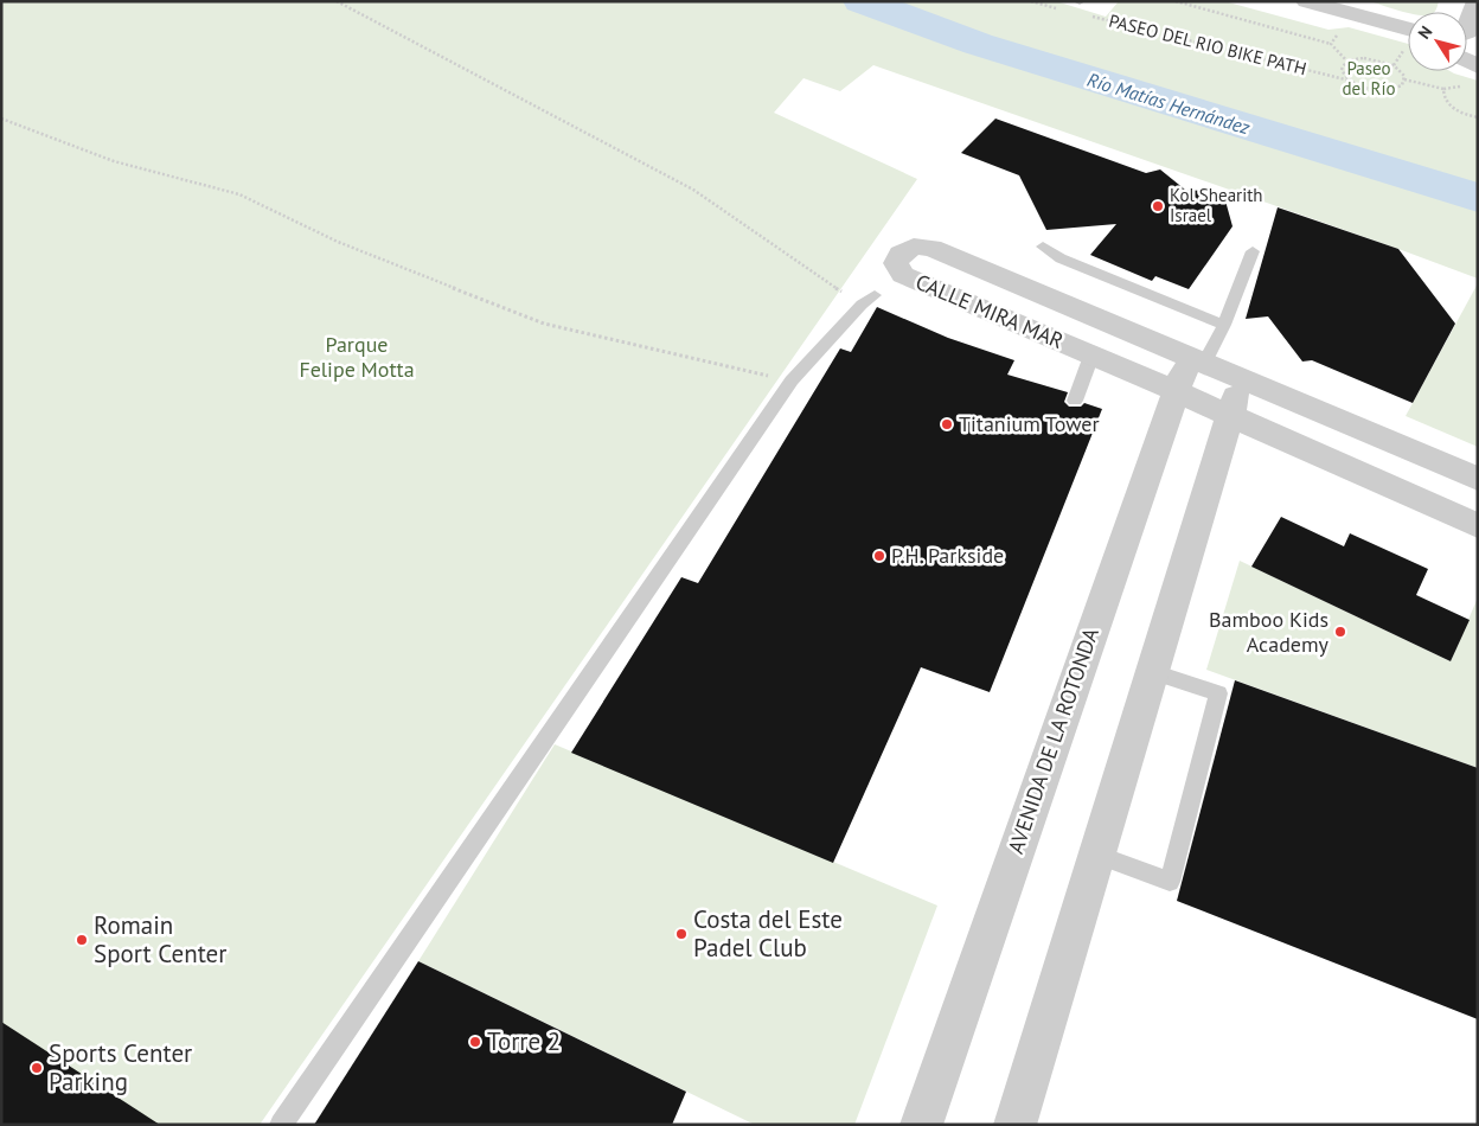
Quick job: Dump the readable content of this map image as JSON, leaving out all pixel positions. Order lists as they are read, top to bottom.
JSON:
{
  "streets": {
    "street": ["CALLE MIRA MAR", "AVENIDA DE LA ROTONDA"],
    "path": ["PASEO DEL RIO BIKE PATH"]
  },
  "crossings": [
    ["CALLE MIRA MAR", "AVENIDA DE LA ROTONDA"]
  ],
  "water": ["Río Matías Hernández"],
  "parks": ["Paseo del Río", "Parque Felipe Motta"],
  "places": [
    "Kol Shearith Israel",
    "Titanium Tower",
    "P.H. Parkside",
    "Bamboo Kids Academy",
    "Costa del Este Padel Club",
    "Romain Sport Center",
    "Torre 2",
    "Sports Center Parking"
  ],
  "north": "top left"
}
